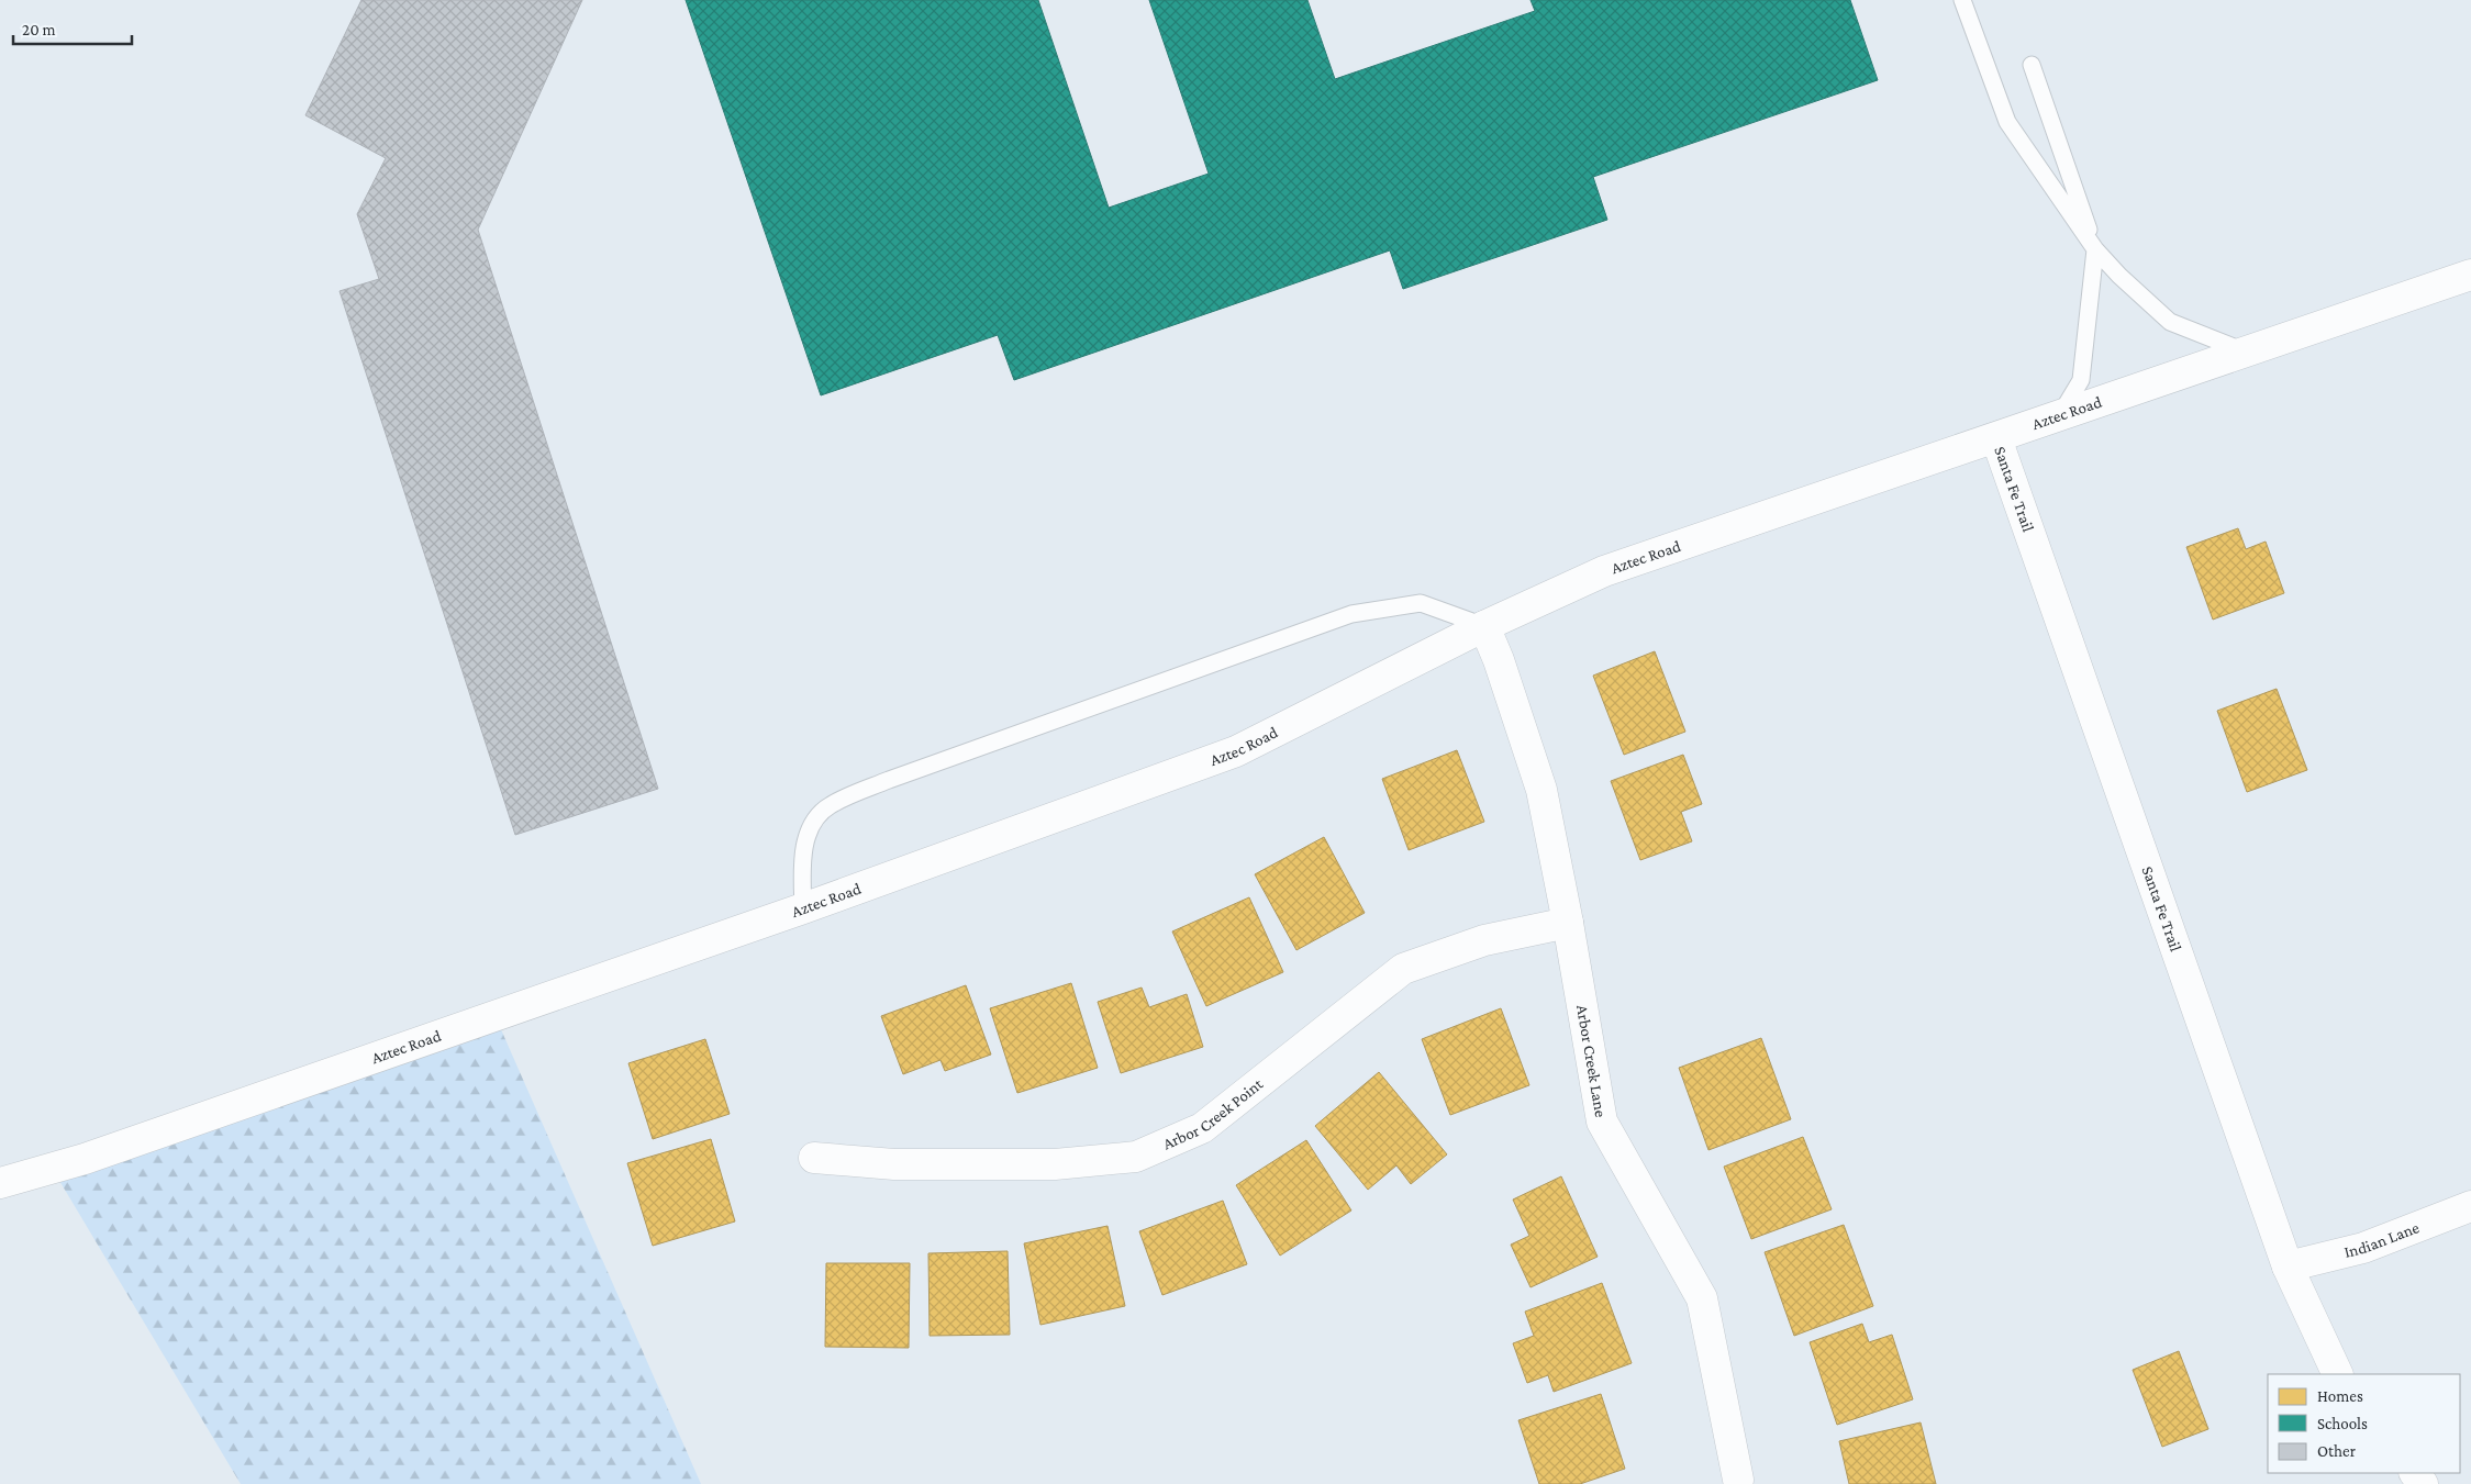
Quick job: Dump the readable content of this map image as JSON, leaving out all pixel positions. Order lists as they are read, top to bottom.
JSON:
{
  "streets": {
    "street": [
      "Aztec Road",
      "Santa Fe Trail",
      "Arbor Creek Lane",
      "Arbor Creek Point",
      "Indian Lane"
    ]
  },
  "crossings": [
    ["Aztec Road", "Santa Fe Trail"],
    ["Aztec Road", "Arbor Creek Lane"],
    ["Santa Fe Trail", "Indian Lane"],
    ["Arbor Creek Lane", "Arbor Creek Point"]
  ],
  "legend": ["Homes", "Schools", "Other"],
  "scale_bar": "20 m"
}
